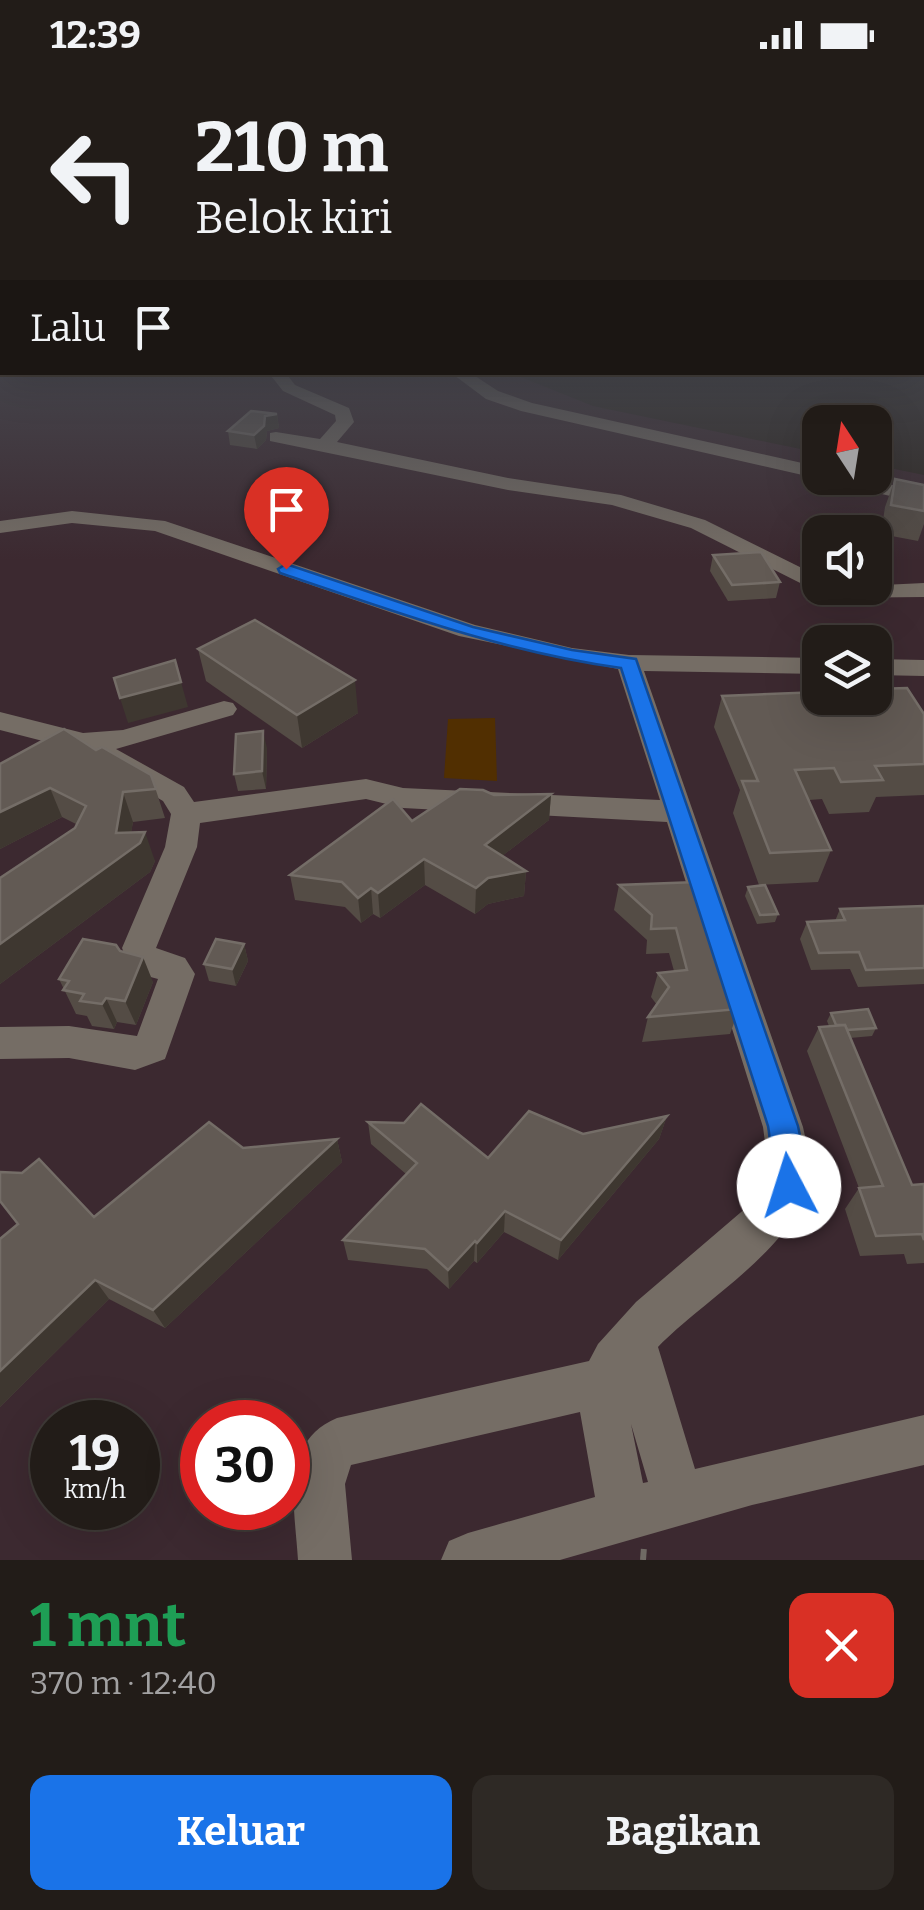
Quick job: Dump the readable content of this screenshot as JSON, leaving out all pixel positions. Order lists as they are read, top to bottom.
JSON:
{
  "north": "top",
  "page": {
    "status": "12:39",
    "turn": ["210 m", "Belok kiri"],
    "then": "Lalu",
    "speed": "19 km/h",
    "limit": "30",
    "heading": ["1 mnt", "370 m · 12:40"],
    "buttons": ["Keluar", "Bagikan"]
  }
}
